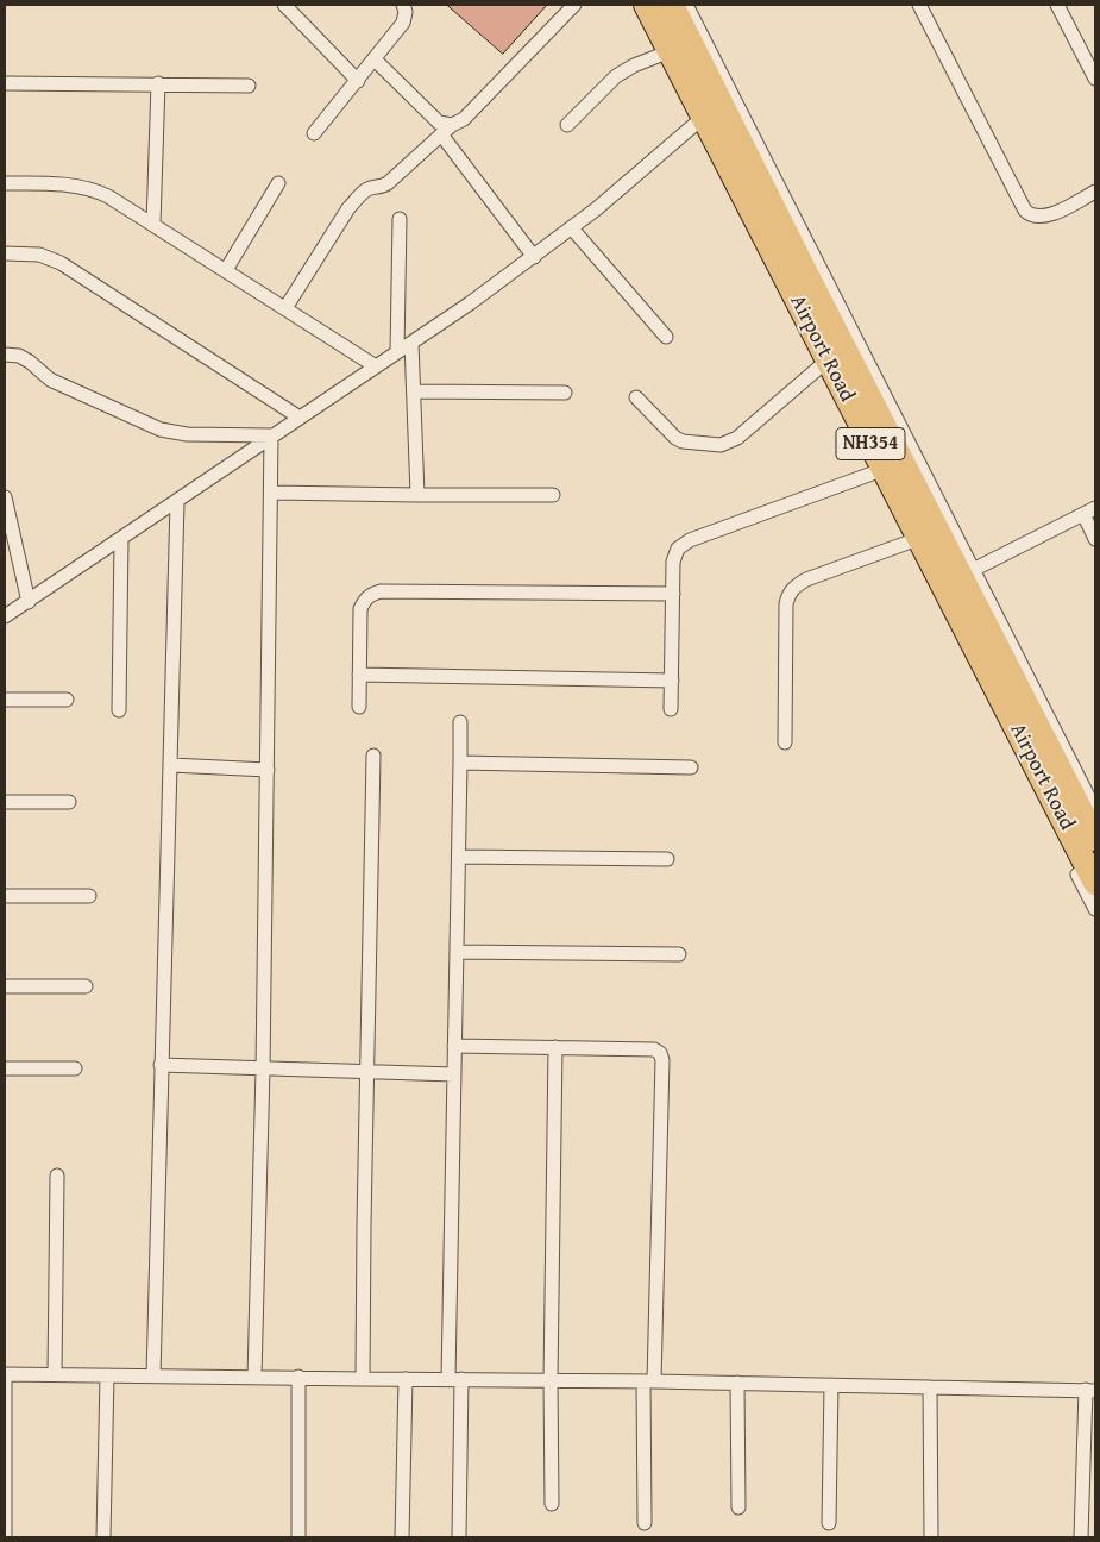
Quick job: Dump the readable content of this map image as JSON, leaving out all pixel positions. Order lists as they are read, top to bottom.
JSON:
{
  "streets": {
    "highway": ["Airport Road", "NH354"]
  }
}
